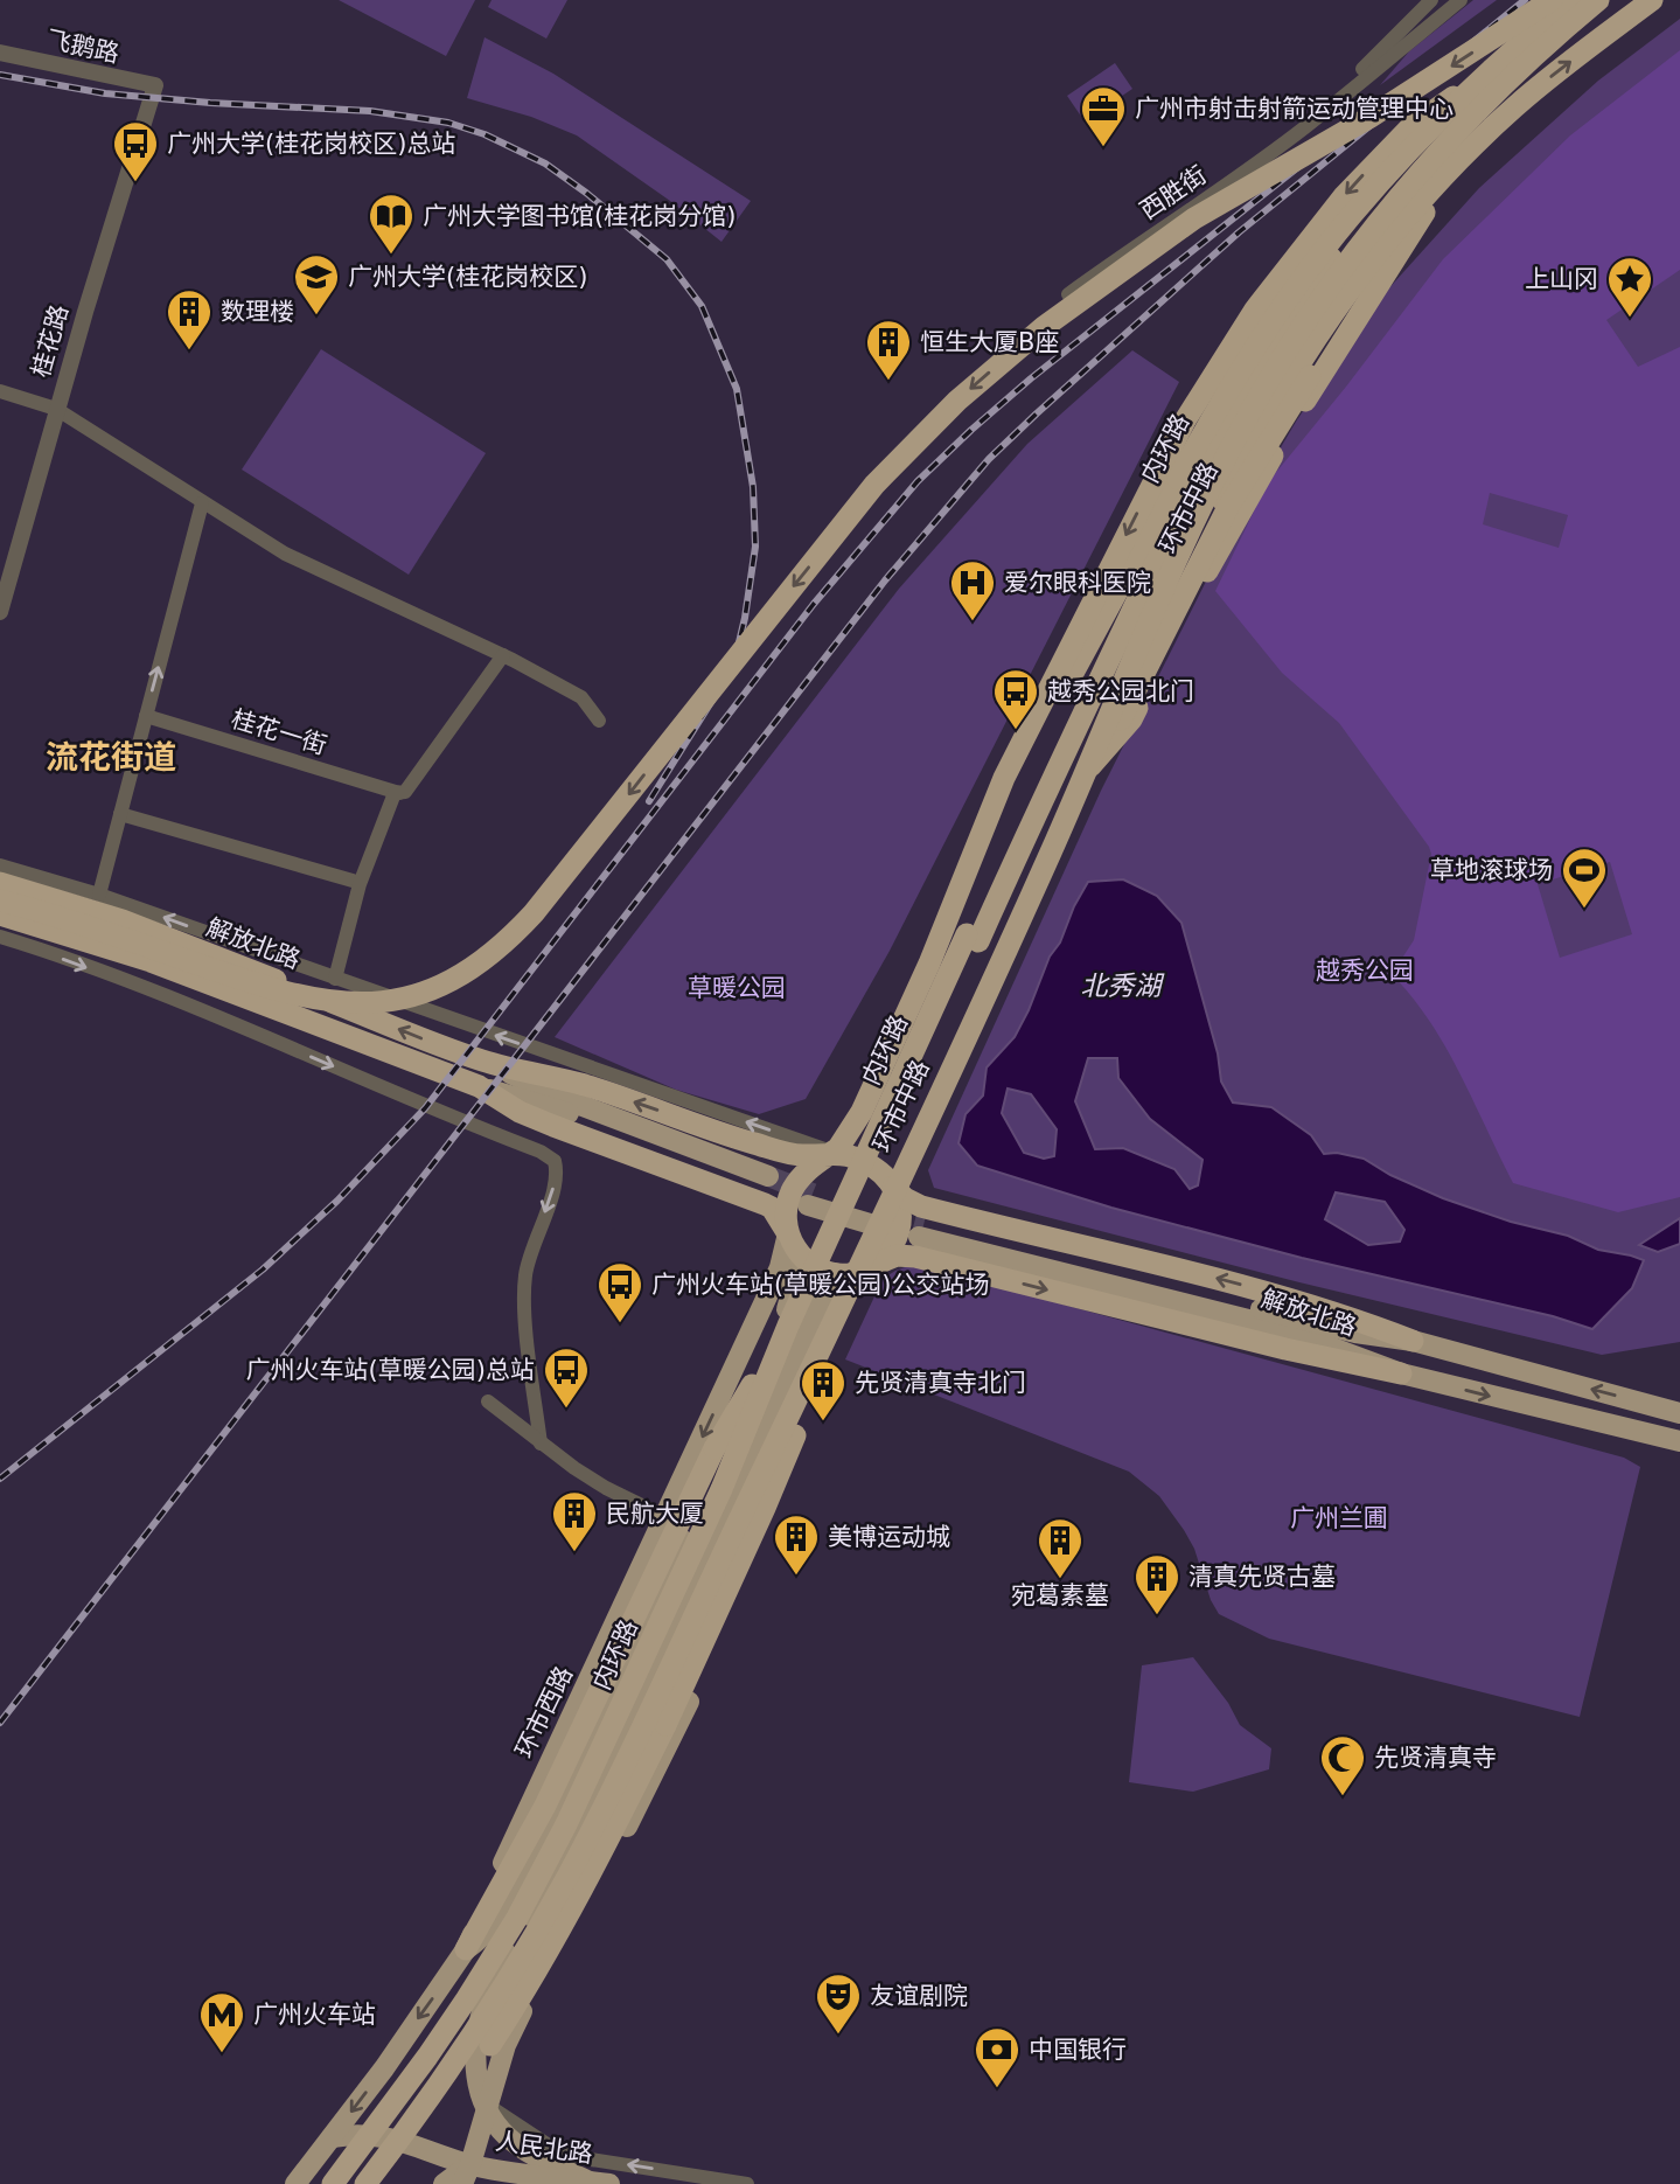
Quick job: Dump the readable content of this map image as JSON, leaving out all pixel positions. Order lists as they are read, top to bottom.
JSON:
{
  "streets": {
    "highway": ["内环路", "环市中路", "解放北路"],
    "main road": ["环市西路", "人民北路"],
    "street": [
      "飞鹅路",
      "西胜街",
      "桂花路",
      "桂花一街"
    ]
  },
  "crossings": [
    ["飞鹅路", "桂花路"],
    ["环市中路", "解放北路"],
    ["环市中路", "环市西路"],
    ["解放北路", "环市西路"],
    ["环市西路", "人民北路"]
  ],
  "districts": ["流花街道"],
  "water": ["北秀湖"],
  "parks": ["越秀公园", "草暖公园", "广州兰圃"],
  "places": {
    "office": ["广州市射击射箭运动管理中心"],
    "bus stop": [
      "广州大学(桂花岗校区)总站",
      "越秀公园北门",
      "广州火车站(草暖公园)公交站场",
      "广州火车站(草暖公园)总站"
    ],
    "library": ["广州大学图书馆(桂花岗分馆)"],
    "school or university": ["广州大学(桂花岗校区)"],
    "place": ["上山冈"],
    "building": [
      "数理楼",
      "恒生大厦B座",
      "先贤清真寺北门",
      "民航大厦",
      "美博运动城",
      "宛葛素墓",
      "清真先贤古墓"
    ],
    "hospital": ["爱尔眼科医院"],
    "sports": ["草地滚球场"],
    "mosque": ["先贤清真寺"],
    "theatre": ["友谊剧院"],
    "metro station": ["广州火车站"],
    "bank": ["中国银行"]
  }
}
